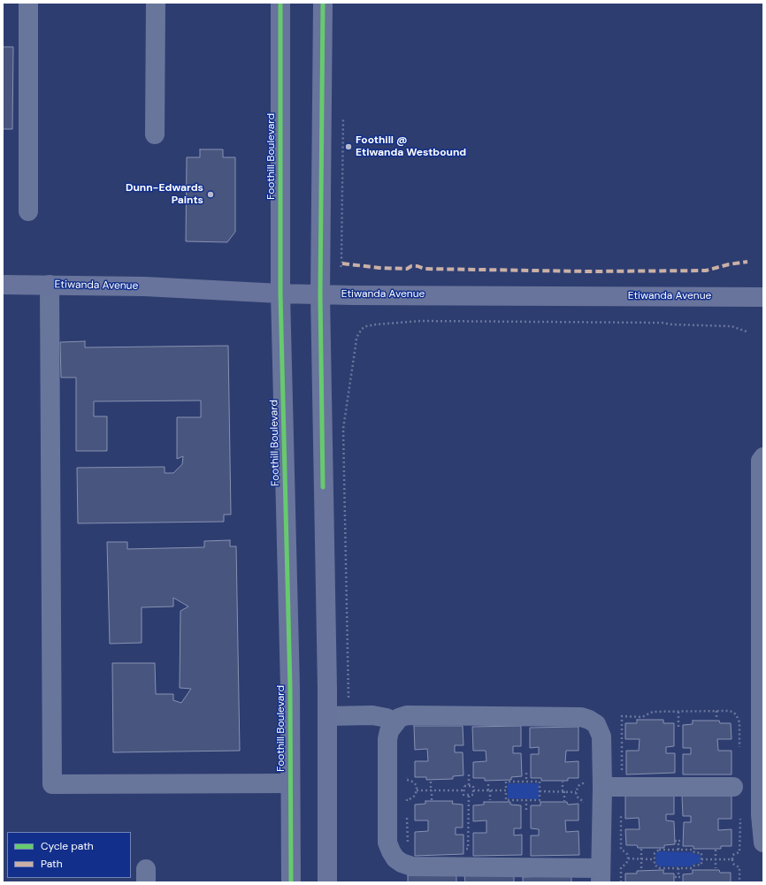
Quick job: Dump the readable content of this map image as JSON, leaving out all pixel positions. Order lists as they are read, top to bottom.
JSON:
{
  "streets": {
    "main road": ["Foothill Boulevard", "Etiwanda Avenue"]
  },
  "crossings": [
    ["Foothill Boulevard", "Etiwanda Avenue"]
  ],
  "places": ["Foothill @ Etiwanda Westbound", "Dunn-Edwards Paints"],
  "legend": ["Cycle path", "Path"]
}
